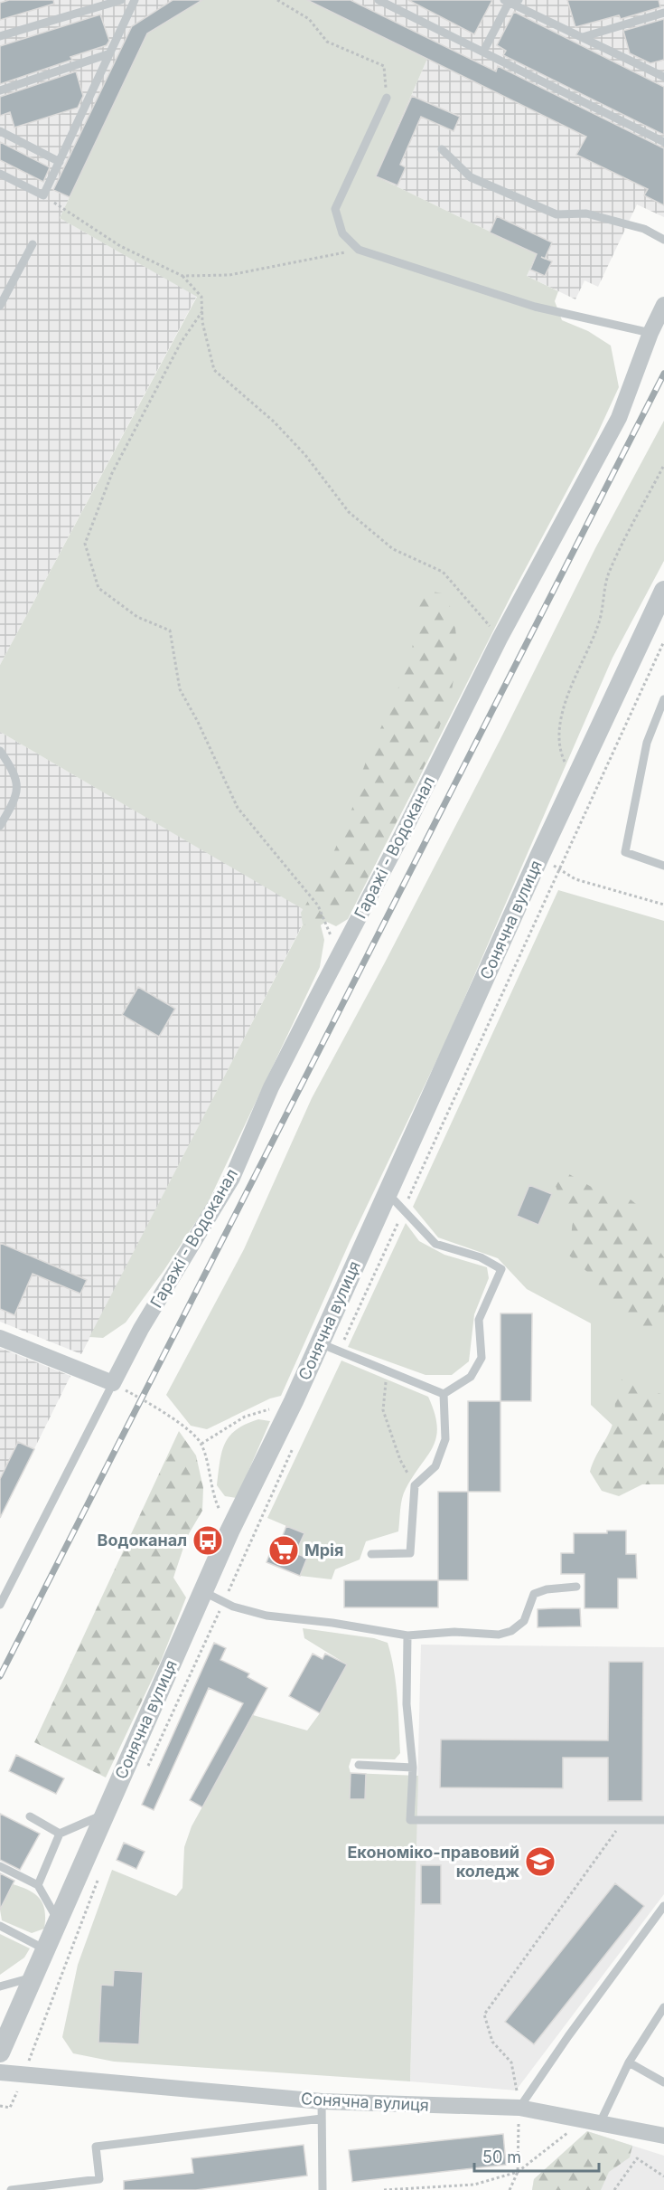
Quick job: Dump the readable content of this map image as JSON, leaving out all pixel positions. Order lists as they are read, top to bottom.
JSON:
{
  "streets": {
    "street": ["Гаражі - Водоканал", "Сонячна вулиця"]
  },
  "places": {
    "bus stop": ["Водоканал"],
    "supermarket": ["Мрія"],
    "school or university": ["Економіко-правовий коледж"]
  },
  "scale_bar": "50 m"
}
